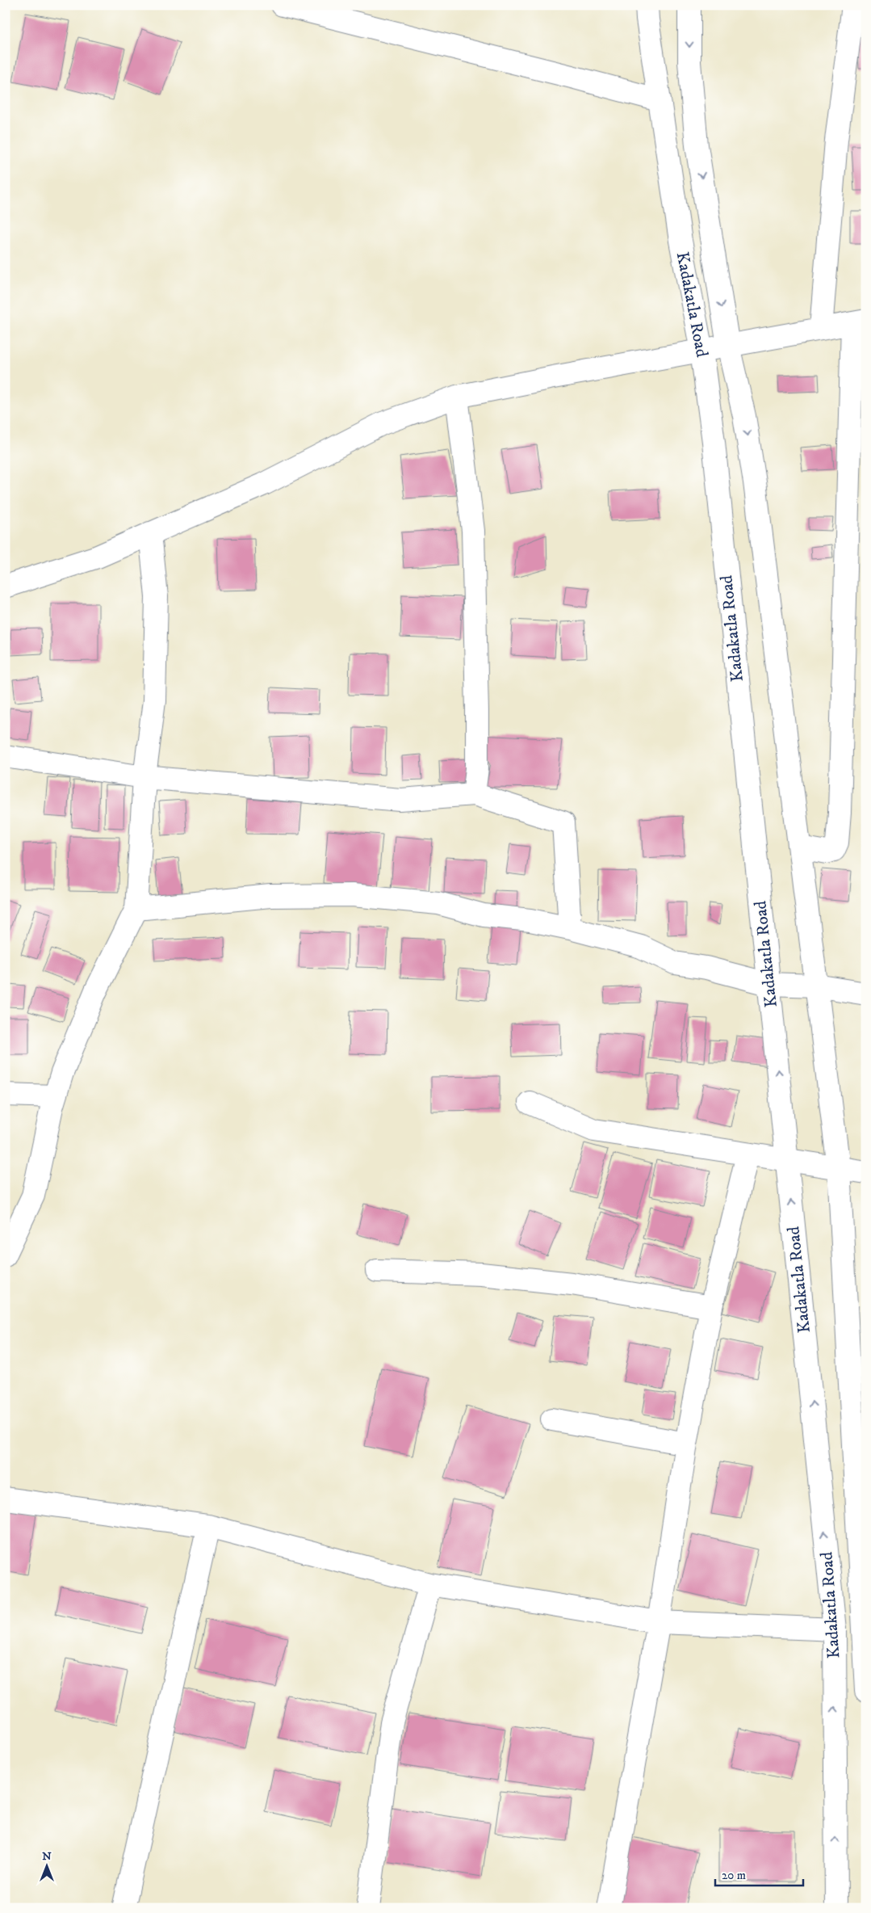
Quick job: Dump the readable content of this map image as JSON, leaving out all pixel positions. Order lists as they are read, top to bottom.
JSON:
{
  "streets": {
    "street": ["Kadakatla Road"]
  },
  "scale_bar": "20 m",
  "north": "top"
}
